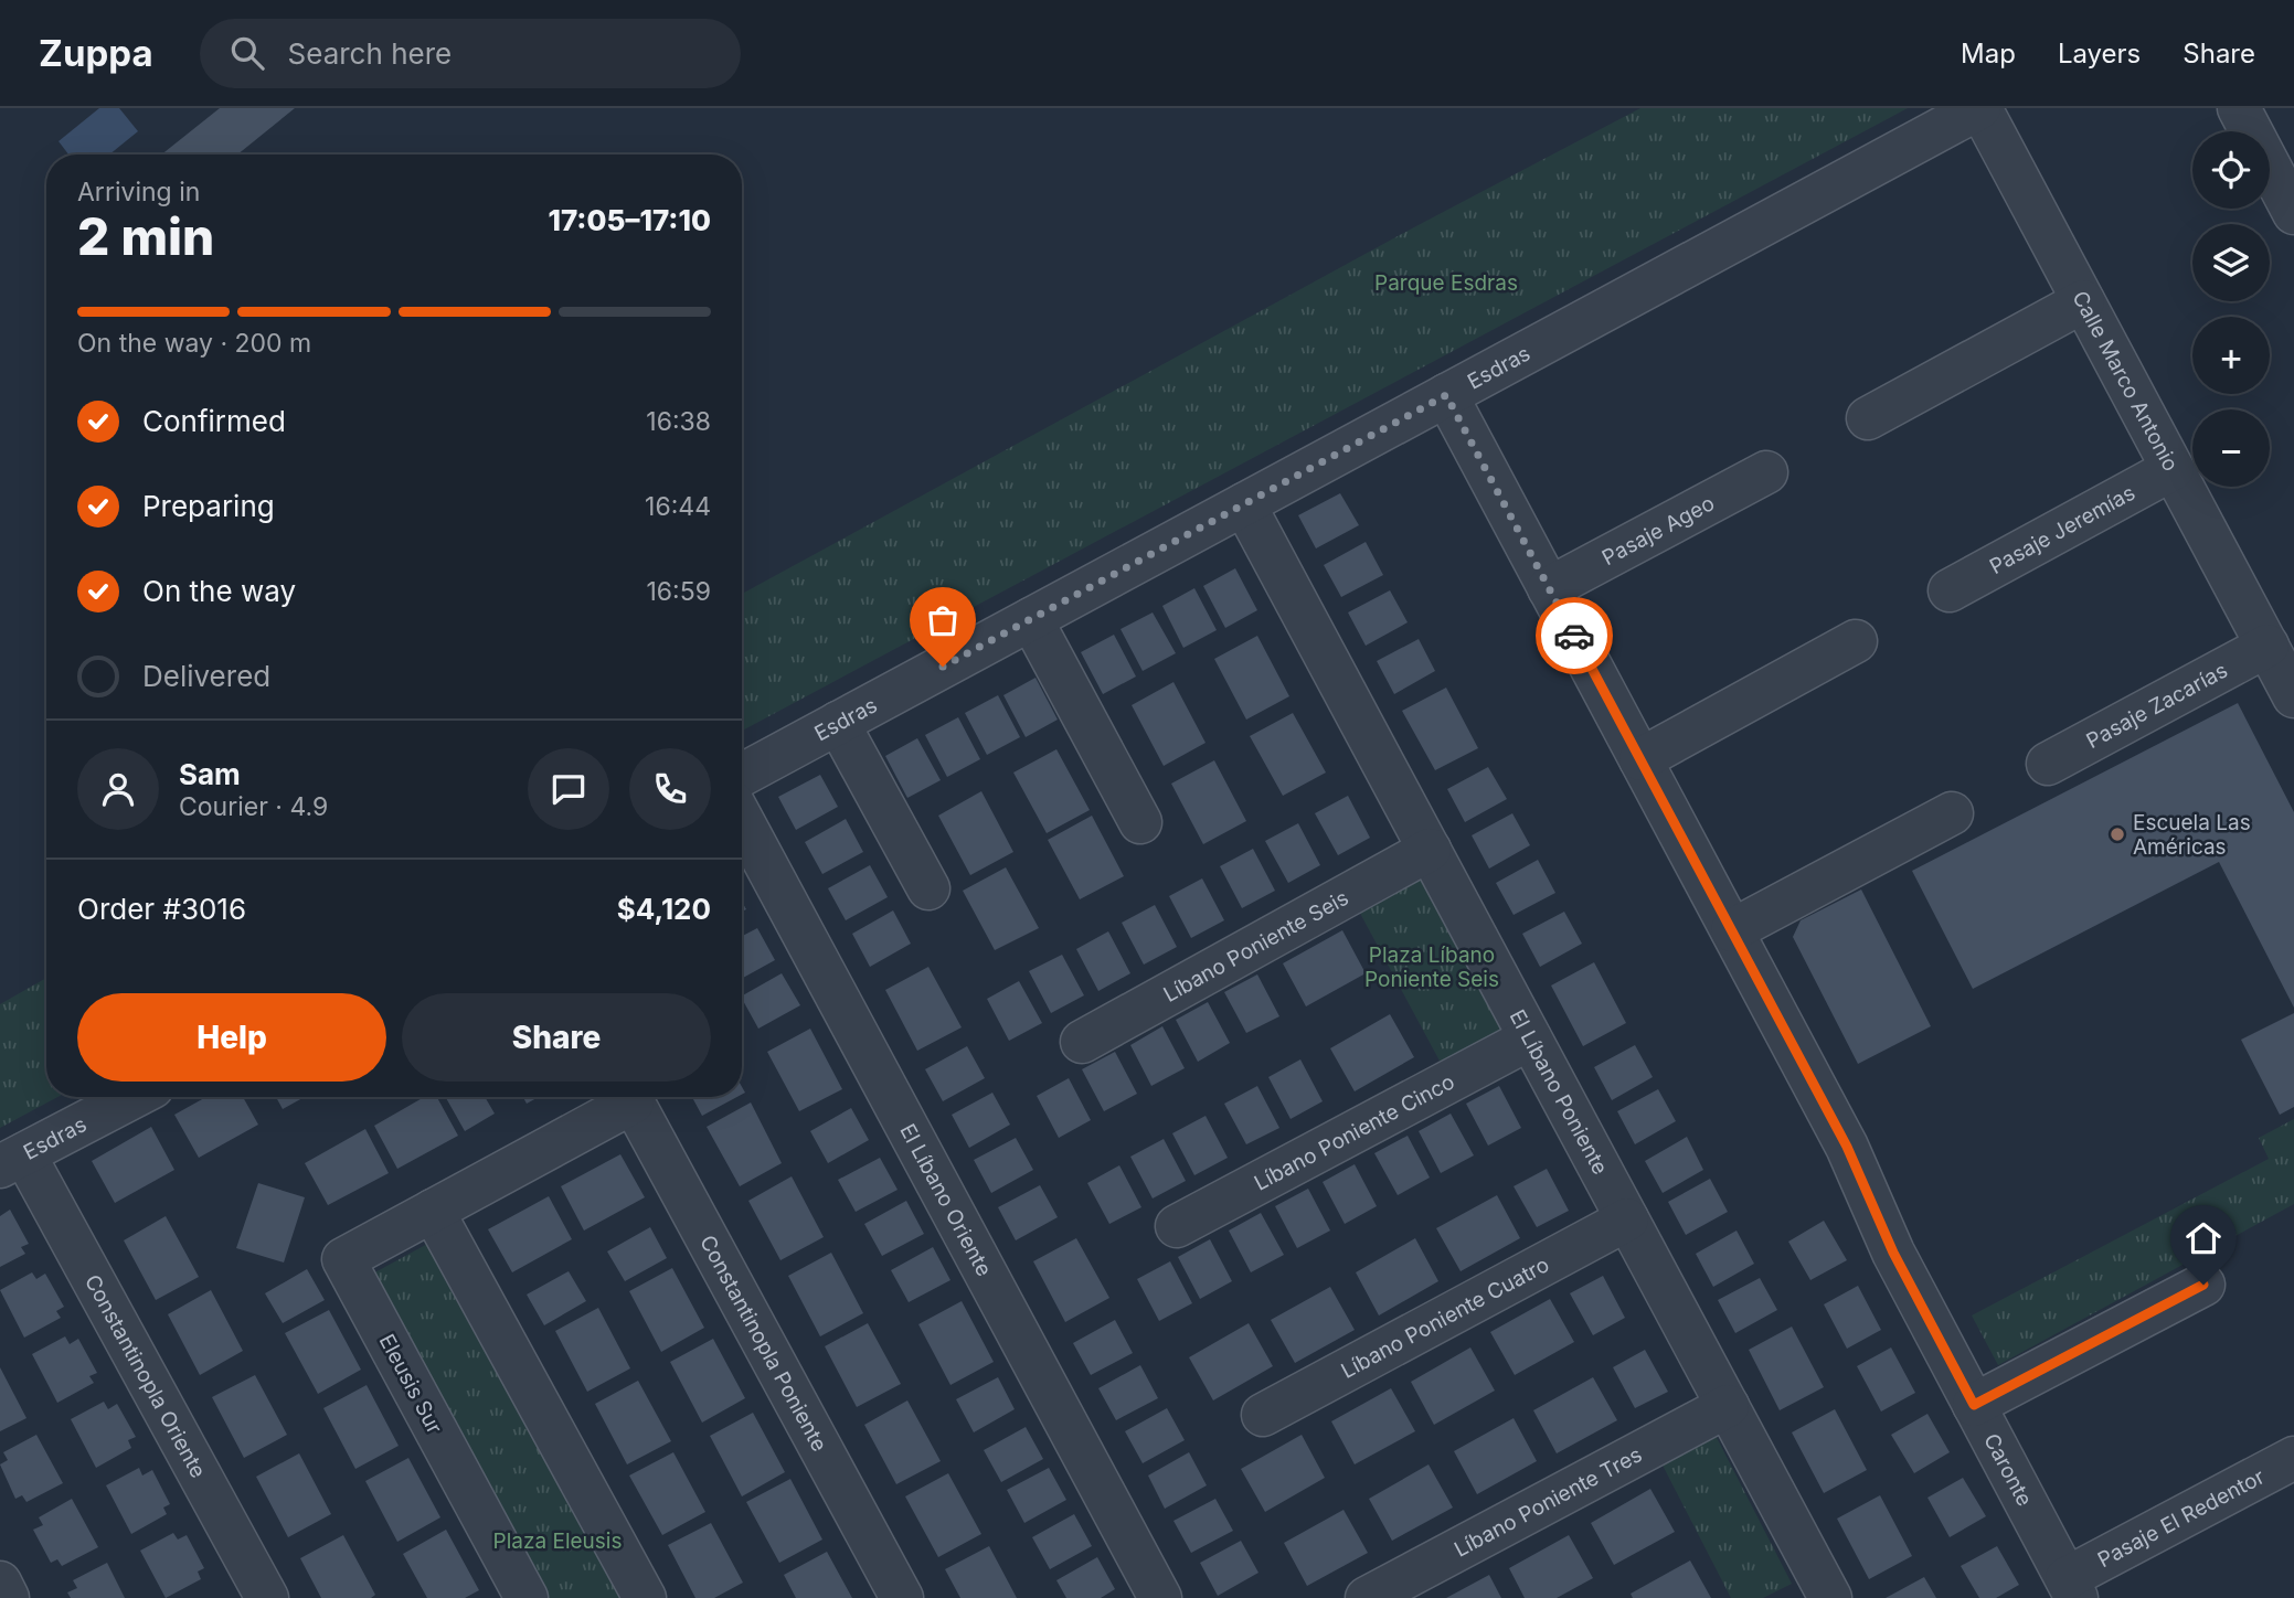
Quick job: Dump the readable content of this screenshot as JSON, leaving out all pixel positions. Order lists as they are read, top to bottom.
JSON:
{
  "streets": {
    "street": [
      "Esdras",
      "Calle Marco Antonio",
      "Pasaje Ageo",
      "Pasaje Jeremías",
      "Pasaje Zacarías",
      "Líbano Poniente Seis",
      "El Líbano Poniente",
      "Líbano Poniente Cinco",
      "El Líbano Oriente",
      "Líbano Poniente Cuatro",
      "Constantinopla Poniente",
      "Constantinopla Oriente",
      "Eleusis Sur",
      "Caronte",
      "Líbano Poniente Tres",
      "Pasaje El Redentor"
    ]
  },
  "crossings": [
    ["Esdras", "Calle Marco Antonio"],
    ["Esdras", "El Líbano Poniente"],
    ["Esdras", "Constantinopla Oriente"],
    ["Esdras", "Caronte"],
    ["Calle Marco Antonio", "Pasaje Jeremías"],
    ["Calle Marco Antonio", "Pasaje Zacarías"],
    ["Pasaje Ageo", "Caronte"],
    ["Líbano Poniente Seis", "El Líbano Poniente"],
    ["El Líbano Poniente", "Líbano Poniente Cinco"],
    ["El Líbano Poniente", "Líbano Poniente Cuatro"],
    ["El Líbano Poniente", "Líbano Poniente Tres"],
    ["Caronte", "Pasaje El Redentor"]
  ],
  "parks": ["Parque Esdras", "Plaza Líbano Poniente Seis", "Plaza Eleusis"],
  "places": ["Escuela Las Américas"],
  "page": {
    "header": "Zuppa",
    "search": "Search here",
    "nav": ["Map", "Layers", "Share"],
    "map_buttons": ["+", "−"],
    "heading": ["2 min", "Arriving in", "17:05–17:10"],
    "panel": [
      "Sam",
      "Courier · 4.9",
      "Order #3016",
      "$4,120"
    ],
    "bar": "On the way · 200 m",
    "list": [
      ["Confirmed", "16:38"],
      ["Preparing", "16:44"],
      ["On the way", "16:59"],
      "Delivered"
    ],
    "buttons": ["Help", "Share"]
  }
}
